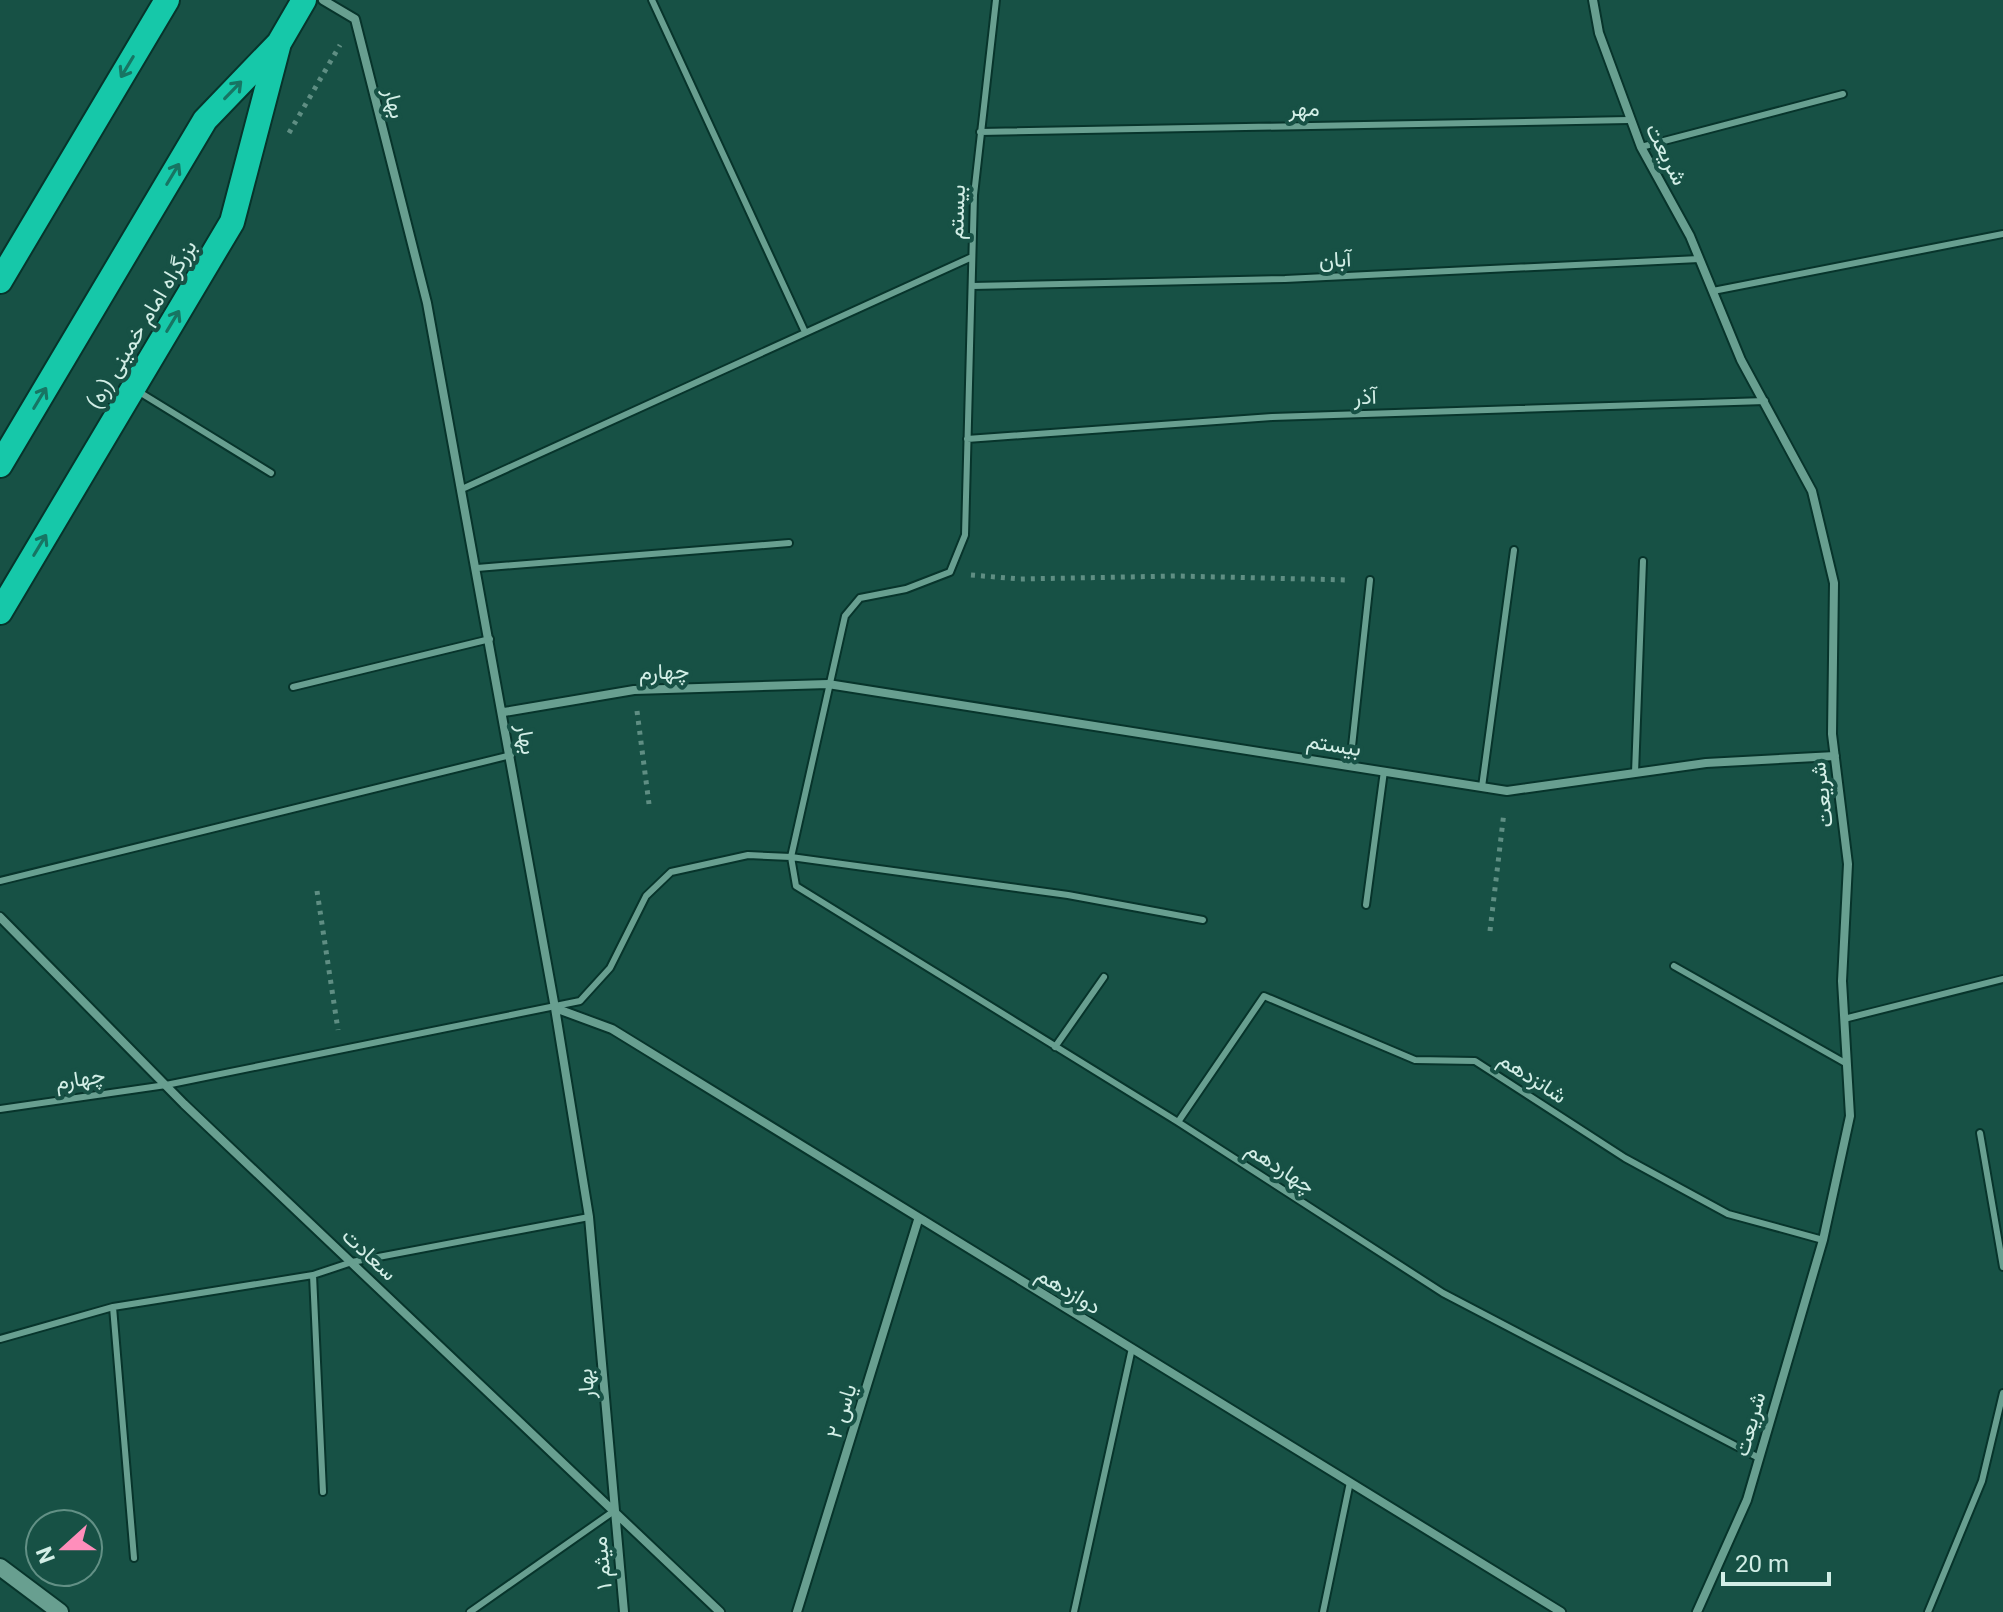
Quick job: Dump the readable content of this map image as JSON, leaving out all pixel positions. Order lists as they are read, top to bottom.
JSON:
{
  "streets": {
    "highway": ["بزرگراه امام خمینی (ره)"],
    "street": [
      "بهار",
      "شریعت",
      "بیستم",
      "چهارم",
      "سعادت",
      "دوازدهم",
      "یاس ۲",
      "میثم ۱"
    ],
    "lane": [
      "مهر",
      "آبان",
      "آذر",
      "شانزدهم",
      "چهاردهم"
    ]
  },
  "crossings": [
    ["بهار", "چهارم"],
    ["بهار", "سعادت"],
    ["بهار", "دوازدهم"],
    ["بهار", "میثم ۱"],
    ["مهر", "شریعت"],
    ["مهر", "بیستم"],
    ["شریعت", "بیستم"],
    ["شریعت", "آبان"],
    ["شریعت", "آذر"],
    ["شریعت", "شانزدهم"],
    ["شریعت", "چهاردهم"],
    ["بیستم", "آبان"],
    ["بیستم", "آذر"],
    ["بیستم", "چهارم"],
    ["چهارم", "چهاردهم"],
    ["چهارم", "سعادت"],
    ["چهارم", "دوازدهم"],
    ["شانزدهم", "چهاردهم"],
    ["سعادت", "میثم ۱"],
    ["دوازدهم", "یاس ۲"]
  ],
  "one_way": ["بزرگراه امام خمینی (ره)"],
  "scale_bar": "20 m",
  "north": "left"
}
